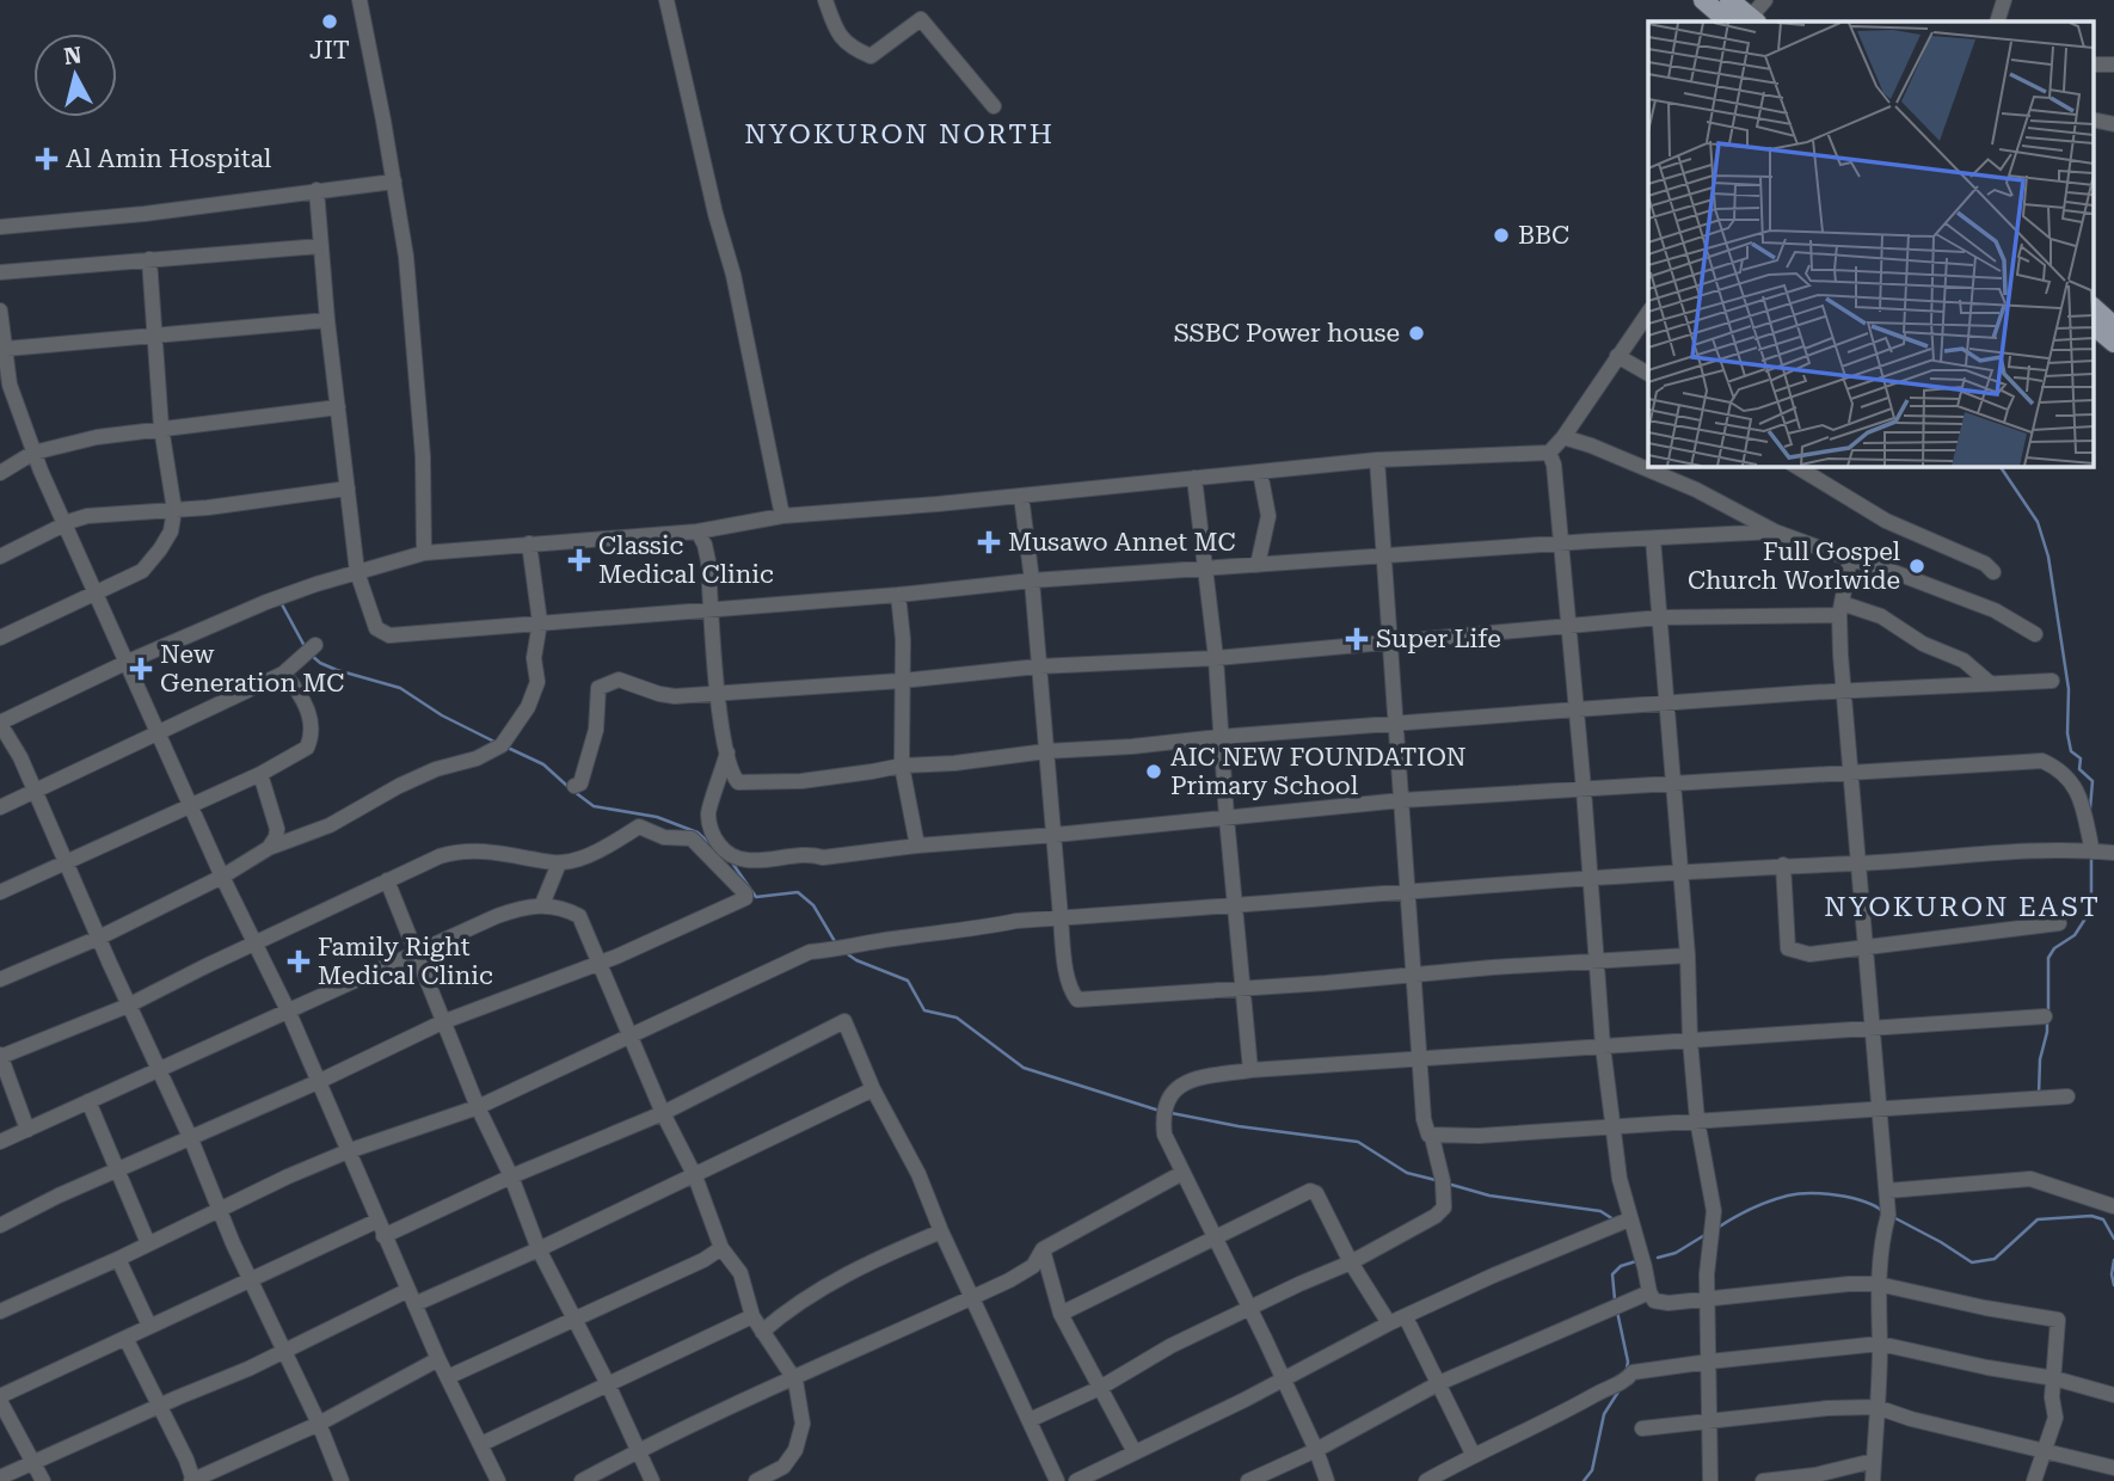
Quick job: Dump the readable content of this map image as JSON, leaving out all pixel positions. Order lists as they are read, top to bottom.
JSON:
{
  "districts": ["NYOKURON NORTH", "NYOKURON EAST"],
  "places": {
    "other": [
      "JIT",
      "BBC",
      "SSBC Power house",
      "Full Gospel Church Worlwide",
      "AIC NEW FOUNDATION Primary School"
    ],
    "health": [
      "Al Amin Hospital",
      "Musawo Annet MC",
      "Classic Medical Clinic",
      "Super Life",
      "New Generation MC",
      "Family Right Medical Clinic"
    ]
  },
  "north": "top"
}
